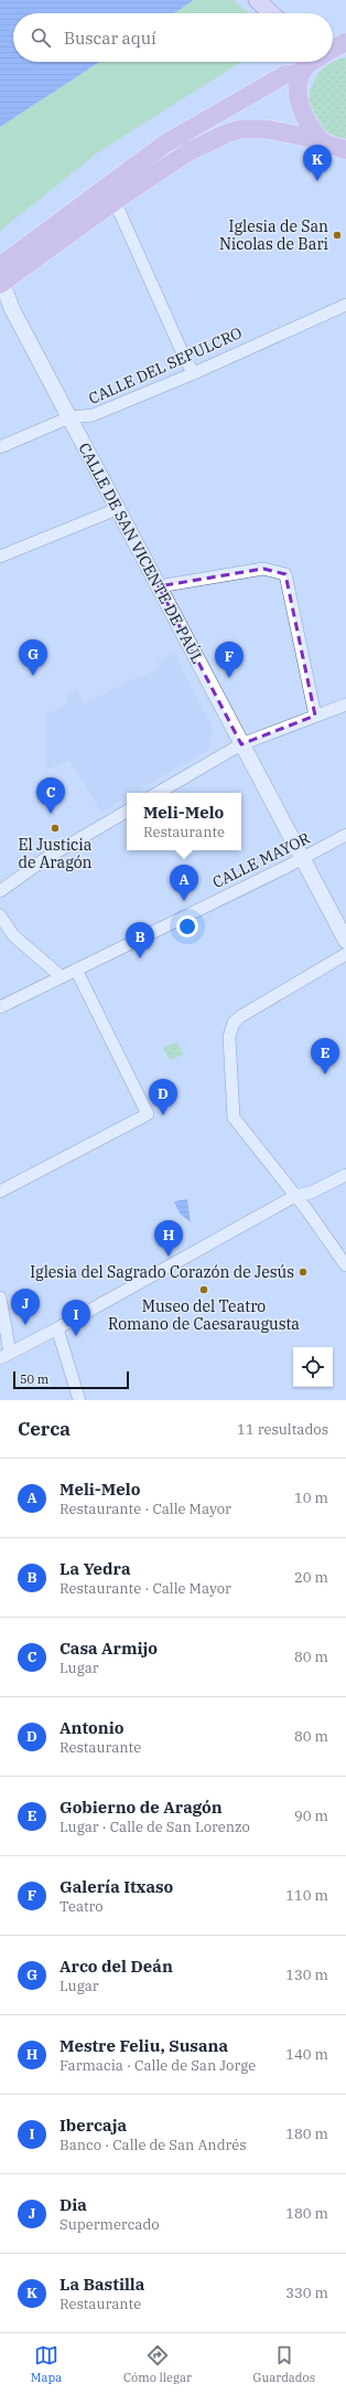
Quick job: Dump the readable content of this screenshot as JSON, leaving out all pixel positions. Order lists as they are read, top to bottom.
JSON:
{
  "streets": {
    "street": ["CALLE DEL SEPULCRO", "CALLE DE SAN VICENTE DE PAÚL", "CALLE MAYOR"]
  },
  "crossings": [
    ["CALLE DEL SEPULCRO", "CALLE DE SAN VICENTE DE PAÚL"],
    ["CALLE DE SAN VICENTE DE PAÚL", "CALLE MAYOR"]
  ],
  "places": [
    "Iglesia de San Nicolas de Bari",
    "El Justicia de Aragón",
    "Iglesia del Sagrado Corazón de Jesús",
    "Museo del Teatro Romano de Caesaraugusta"
  ],
  "scale_bar": "50 m",
  "page": {
    "search": "Buscar aquí",
    "pins": [
      "K",
      "G",
      "F",
      "C",
      "A",
      "B",
      "E",
      "D",
      "H",
      "J",
      "I"
    ],
    "popup": ["Meli-Melo", "Restaurante"],
    "scale": "50 m",
    "heading": ["Cerca", "11 resultados"],
    "list": [
      {
        "mark": "A",
        "name": "Meli-Melo",
        "note": "Restaurante · Calle Mayor",
        "value": "10 m"
      },
      {
        "mark": "B",
        "name": "La Yedra",
        "note": "Restaurante · Calle Mayor",
        "value": "20 m"
      },
      {
        "mark": "C",
        "name": "Casa Armijo",
        "note": "Lugar",
        "value": "80 m"
      },
      {
        "mark": "D",
        "name": "Antonio",
        "note": "Restaurante",
        "value": "80 m"
      },
      {
        "mark": "E",
        "name": "Gobierno de Aragón",
        "note": "Lugar · Calle de San Lorenzo",
        "value": "90 m"
      },
      {
        "mark": "F",
        "name": "Galería Itxaso",
        "note": "Teatro",
        "value": "110 m"
      },
      {
        "mark": "G",
        "name": "Arco del Deán",
        "note": "Lugar",
        "value": "130 m"
      },
      {
        "mark": "H",
        "name": "Mestre Feliu, Susana",
        "note": "Farmacia · Calle de San Jorge",
        "value": "140 m"
      },
      {
        "mark": "I",
        "name": "Ibercaja",
        "note": "Banco · Calle de San Andrés",
        "value": "180 m"
      },
      {
        "mark": "J",
        "name": "Dia",
        "note": "Supermercado",
        "value": "180 m"
      },
      {
        "mark": "K",
        "name": "La Bastilla",
        "note": "Restaurante",
        "value": "330 m"
      }
    ],
    "nav": ["Mapa", "Cómo llegar", "Guardados"]
  }
}
